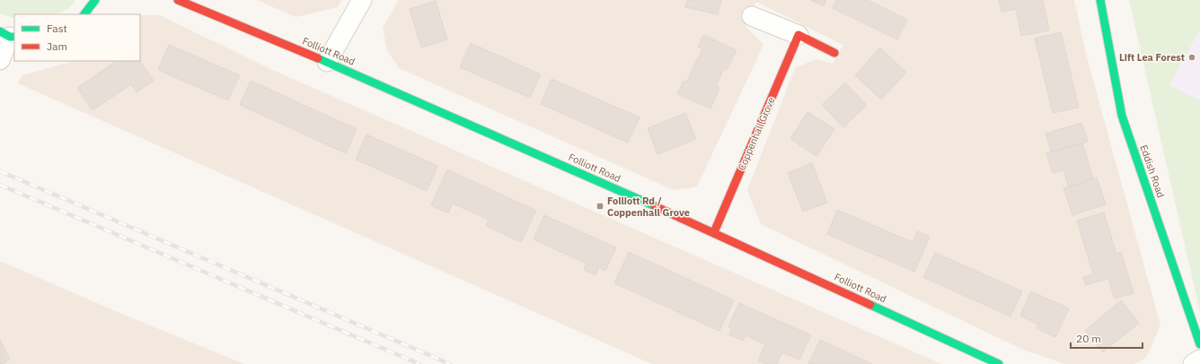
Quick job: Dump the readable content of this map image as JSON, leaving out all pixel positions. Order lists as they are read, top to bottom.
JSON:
{
  "streets": {
    "street": ["Folliott Road", "Coppenhall Grove", "Eddish Road"]
  },
  "crossings": [
    ["Folliott Road", "Coppenhall Grove"]
  ],
  "places": {
    "other": ["Lift Lea Forest"],
    "transit": ["Folliott Rd / Coppenhall Grove"]
  },
  "legend": ["Fast", "Jam"],
  "scale_bar": "20 m"
}
